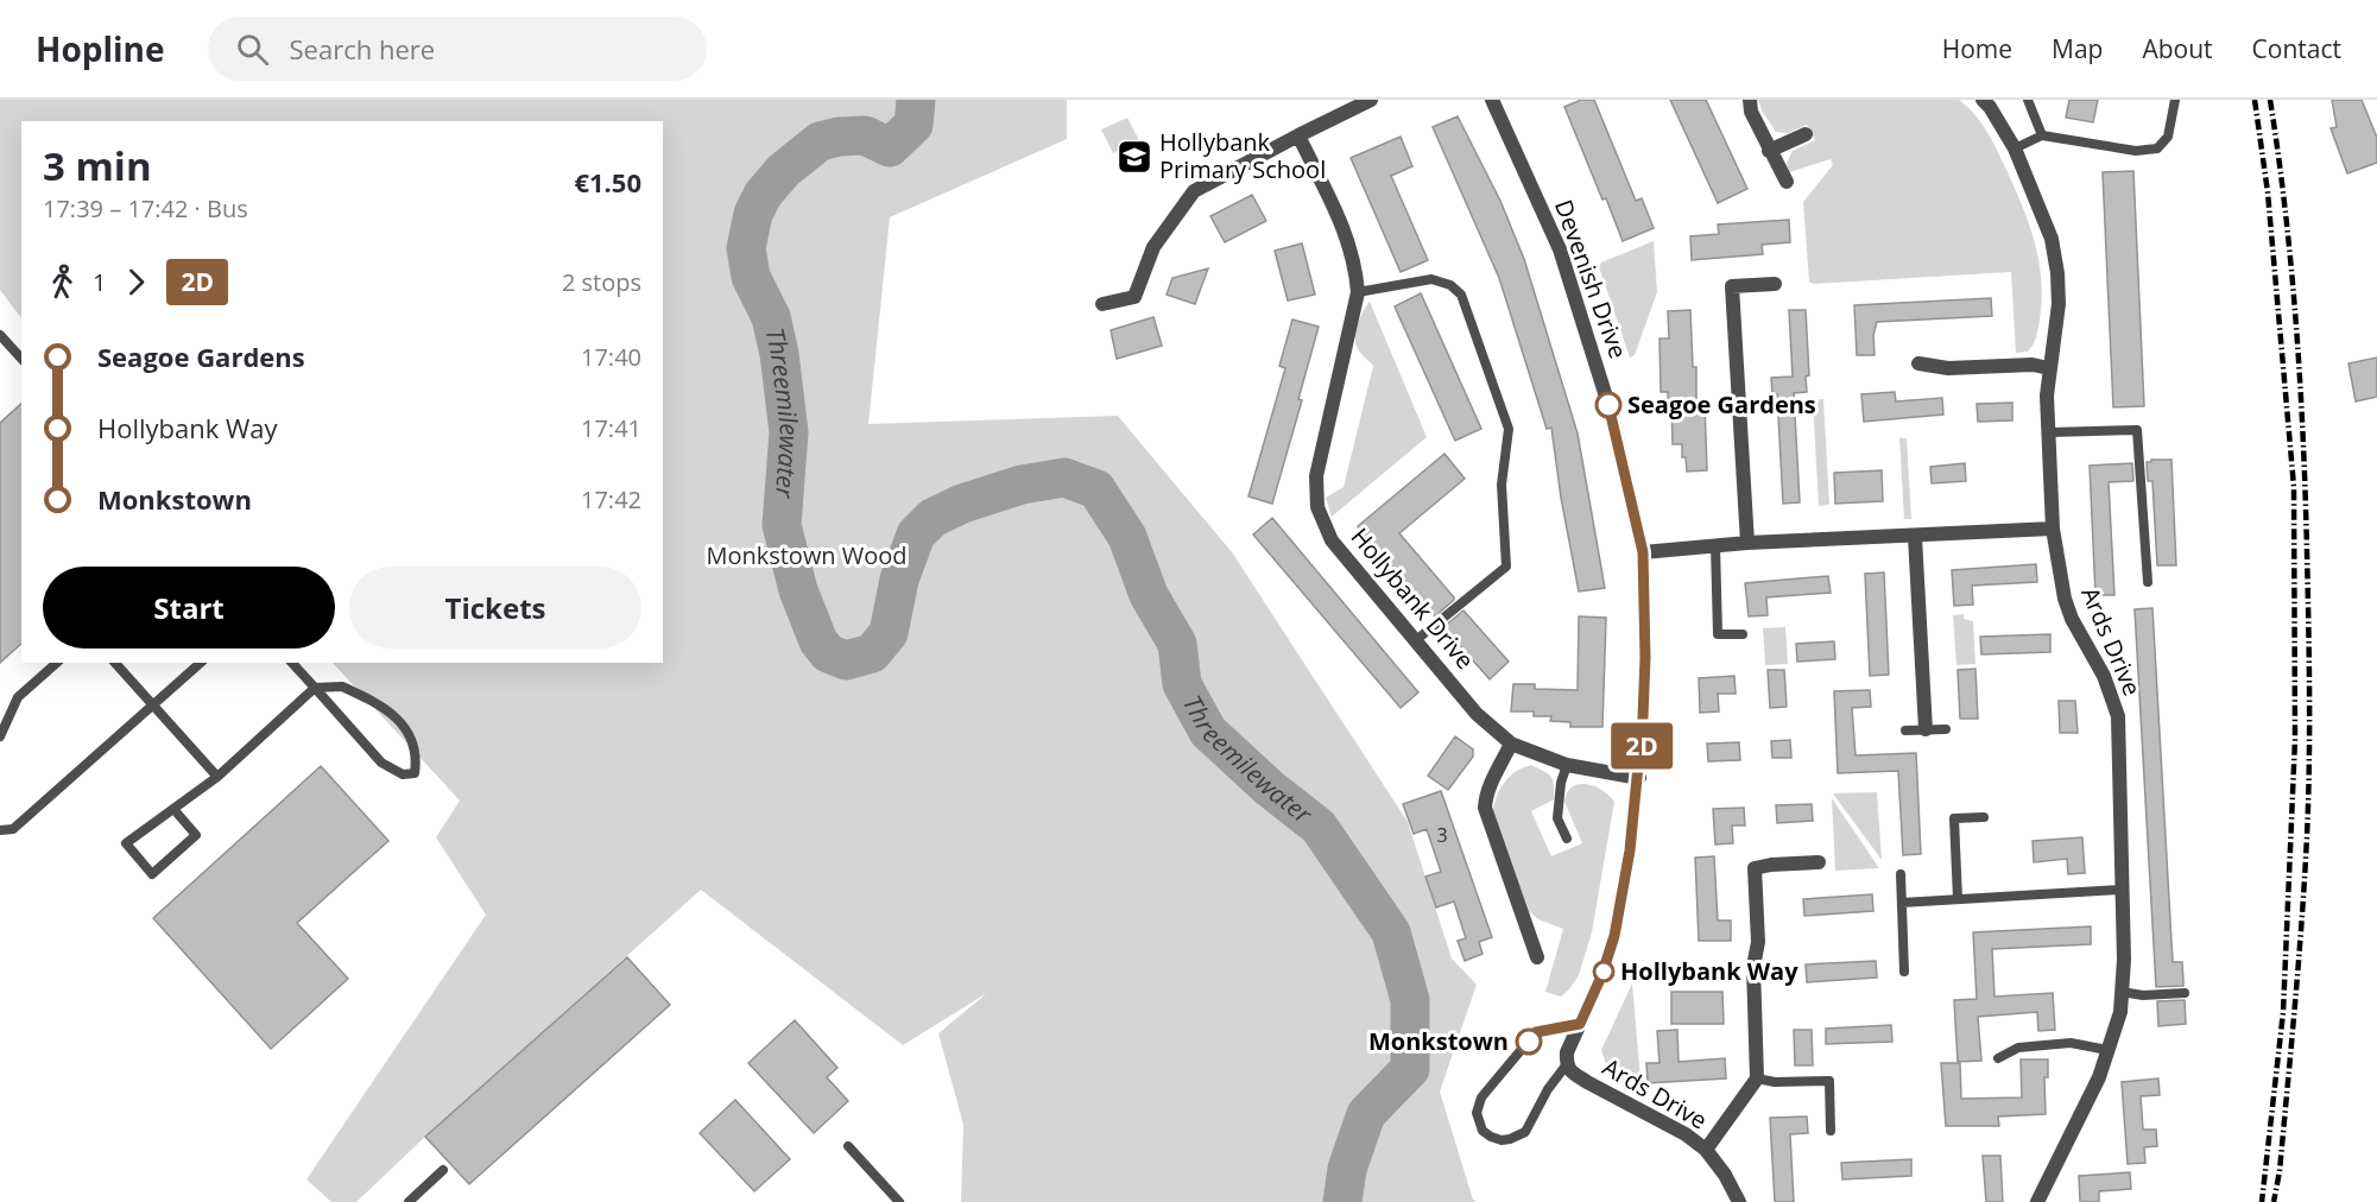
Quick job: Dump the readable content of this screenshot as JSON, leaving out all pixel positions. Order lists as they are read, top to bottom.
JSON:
{
  "streets": {
    "street": ["Devenish Drive", "Hollybank Drive", "Ards Drive"]
  },
  "crossings": [
    ["Devenish Drive", "Hollybank Drive"],
    ["Devenish Drive", "Ards Drive"]
  ],
  "water": ["Threemilewater"],
  "parks": ["Monkstown Wood"],
  "places": {
    "school or university": ["Hollybank Primary School"],
    "other": ["Seagoe Gardens", "Hollybank Way", "Monkstown"]
  },
  "lines": ["bus line 2D"],
  "house_numbers": ["3"],
  "page": {
    "header": "Hopline",
    "search": "Search here",
    "nav": [
      "Home",
      "Map",
      "About",
      "Contact"
    ],
    "on_map": "2D",
    "heading": ["3 min", "17:39 – 17:42 · Bus", "€1.50"],
    "legs": ["1", "2D", "2 stops"],
    "list": [
      {
        "name": "Seagoe Gardens",
        "value": "17:40"
      },
      {
        "name": "Hollybank Way",
        "value": "17:41"
      },
      {
        "name": "Monkstown",
        "value": "17:42"
      }
    ],
    "buttons": ["Start", "Tickets"]
  }
}
